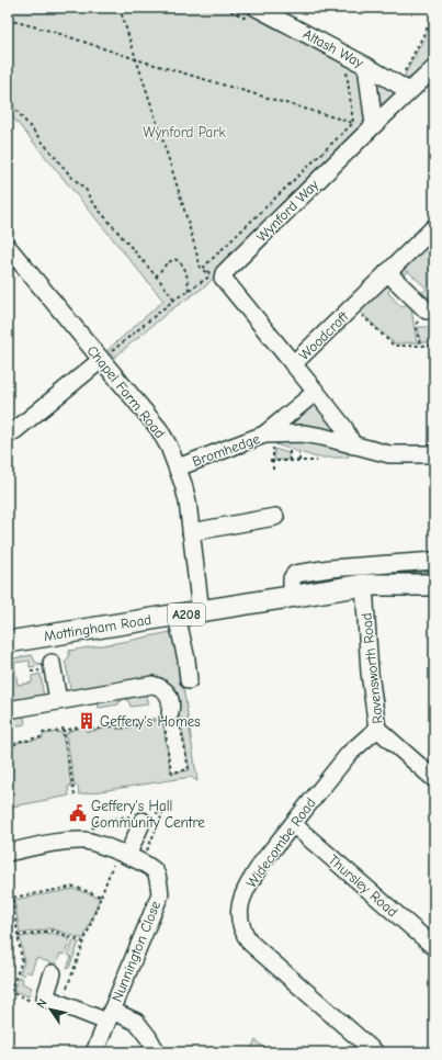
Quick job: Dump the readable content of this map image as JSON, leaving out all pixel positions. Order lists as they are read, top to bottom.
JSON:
{
  "streets": {
    "main road": ["A208", "Mottingham Road"],
    "street": [
      "Altash Way",
      "Wynford Way",
      "Woodcroft",
      "Chapel Farm Road",
      "Bromhedge",
      "Ravensworth Road",
      "Widecombe Road",
      "Thursley Road",
      "Nunnington Close"
    ]
  },
  "crossings": [
    ["Altash Way", "Wynford Way"],
    ["Wynford Way", "Woodcroft"],
    ["Chapel Farm Road", "Bromhedge"],
    ["Chapel Farm Road", "Mottingham Road"],
    ["Mottingham Road", "Ravensworth Road"],
    ["Ravensworth Road", "Widecombe Road"],
    ["Widecombe Road", "Thursley Road"]
  ],
  "parks": ["Wynford Park"],
  "places": {
    "building": ["Geffery's Homes"],
    "public building": ["Geffery's Hall Community Centre"]
  },
  "north": "top left"
}
